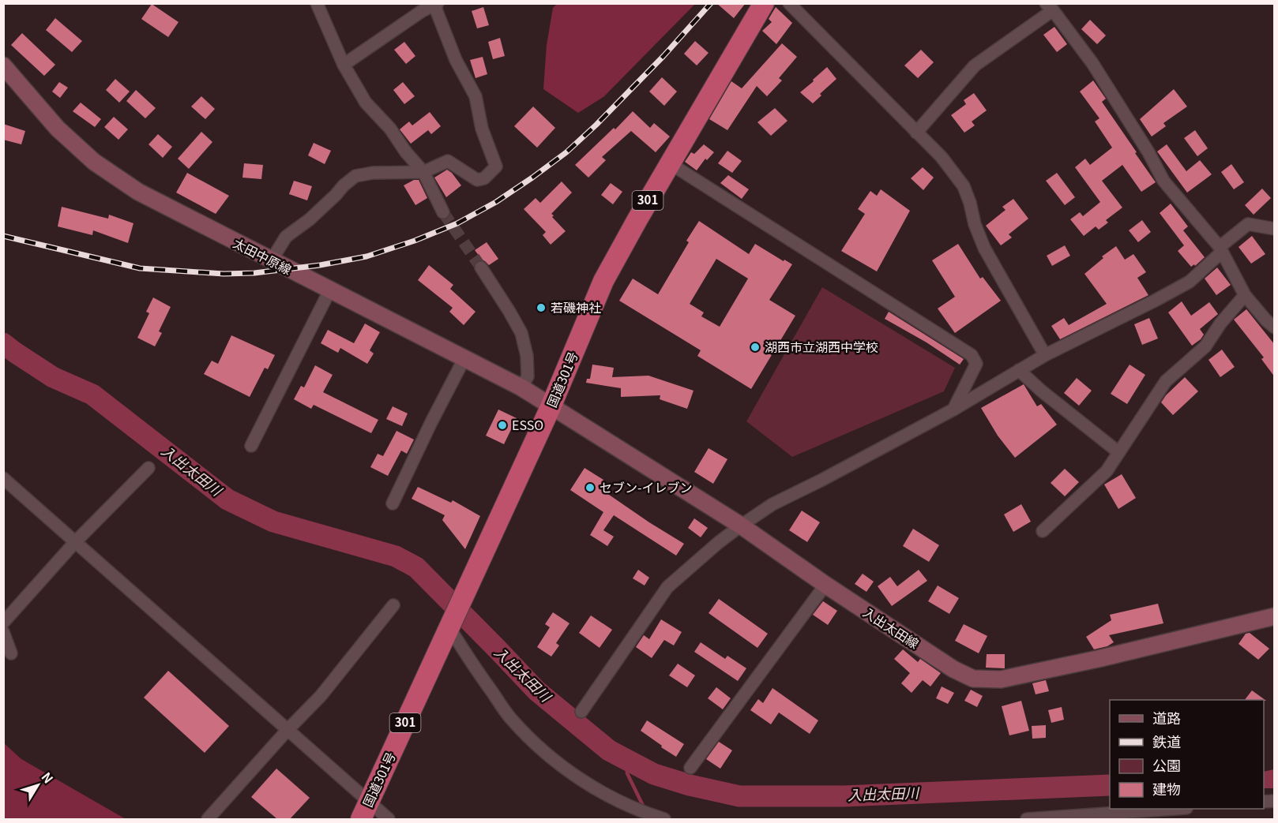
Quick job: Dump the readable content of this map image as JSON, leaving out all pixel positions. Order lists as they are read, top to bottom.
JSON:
{
  "streets": {
    "highway": ["301", "国道301号"],
    "main road": ["太田中原線", "入出太田線"]
  },
  "crossings": [
    ["太田中原線", "国道301号"],
    ["太田中原線", "入出太田線"],
    ["国道301号", "入出太田線"]
  ],
  "water": ["入出太田川"],
  "places": [
    "若磯神社",
    "湖西市立湖西中学校",
    "ESSO",
    "セブン-イレブン"
  ],
  "legend": [
    "道路",
    "鉄道",
    "公園",
    "建物"
  ],
  "north": "top right"
}
